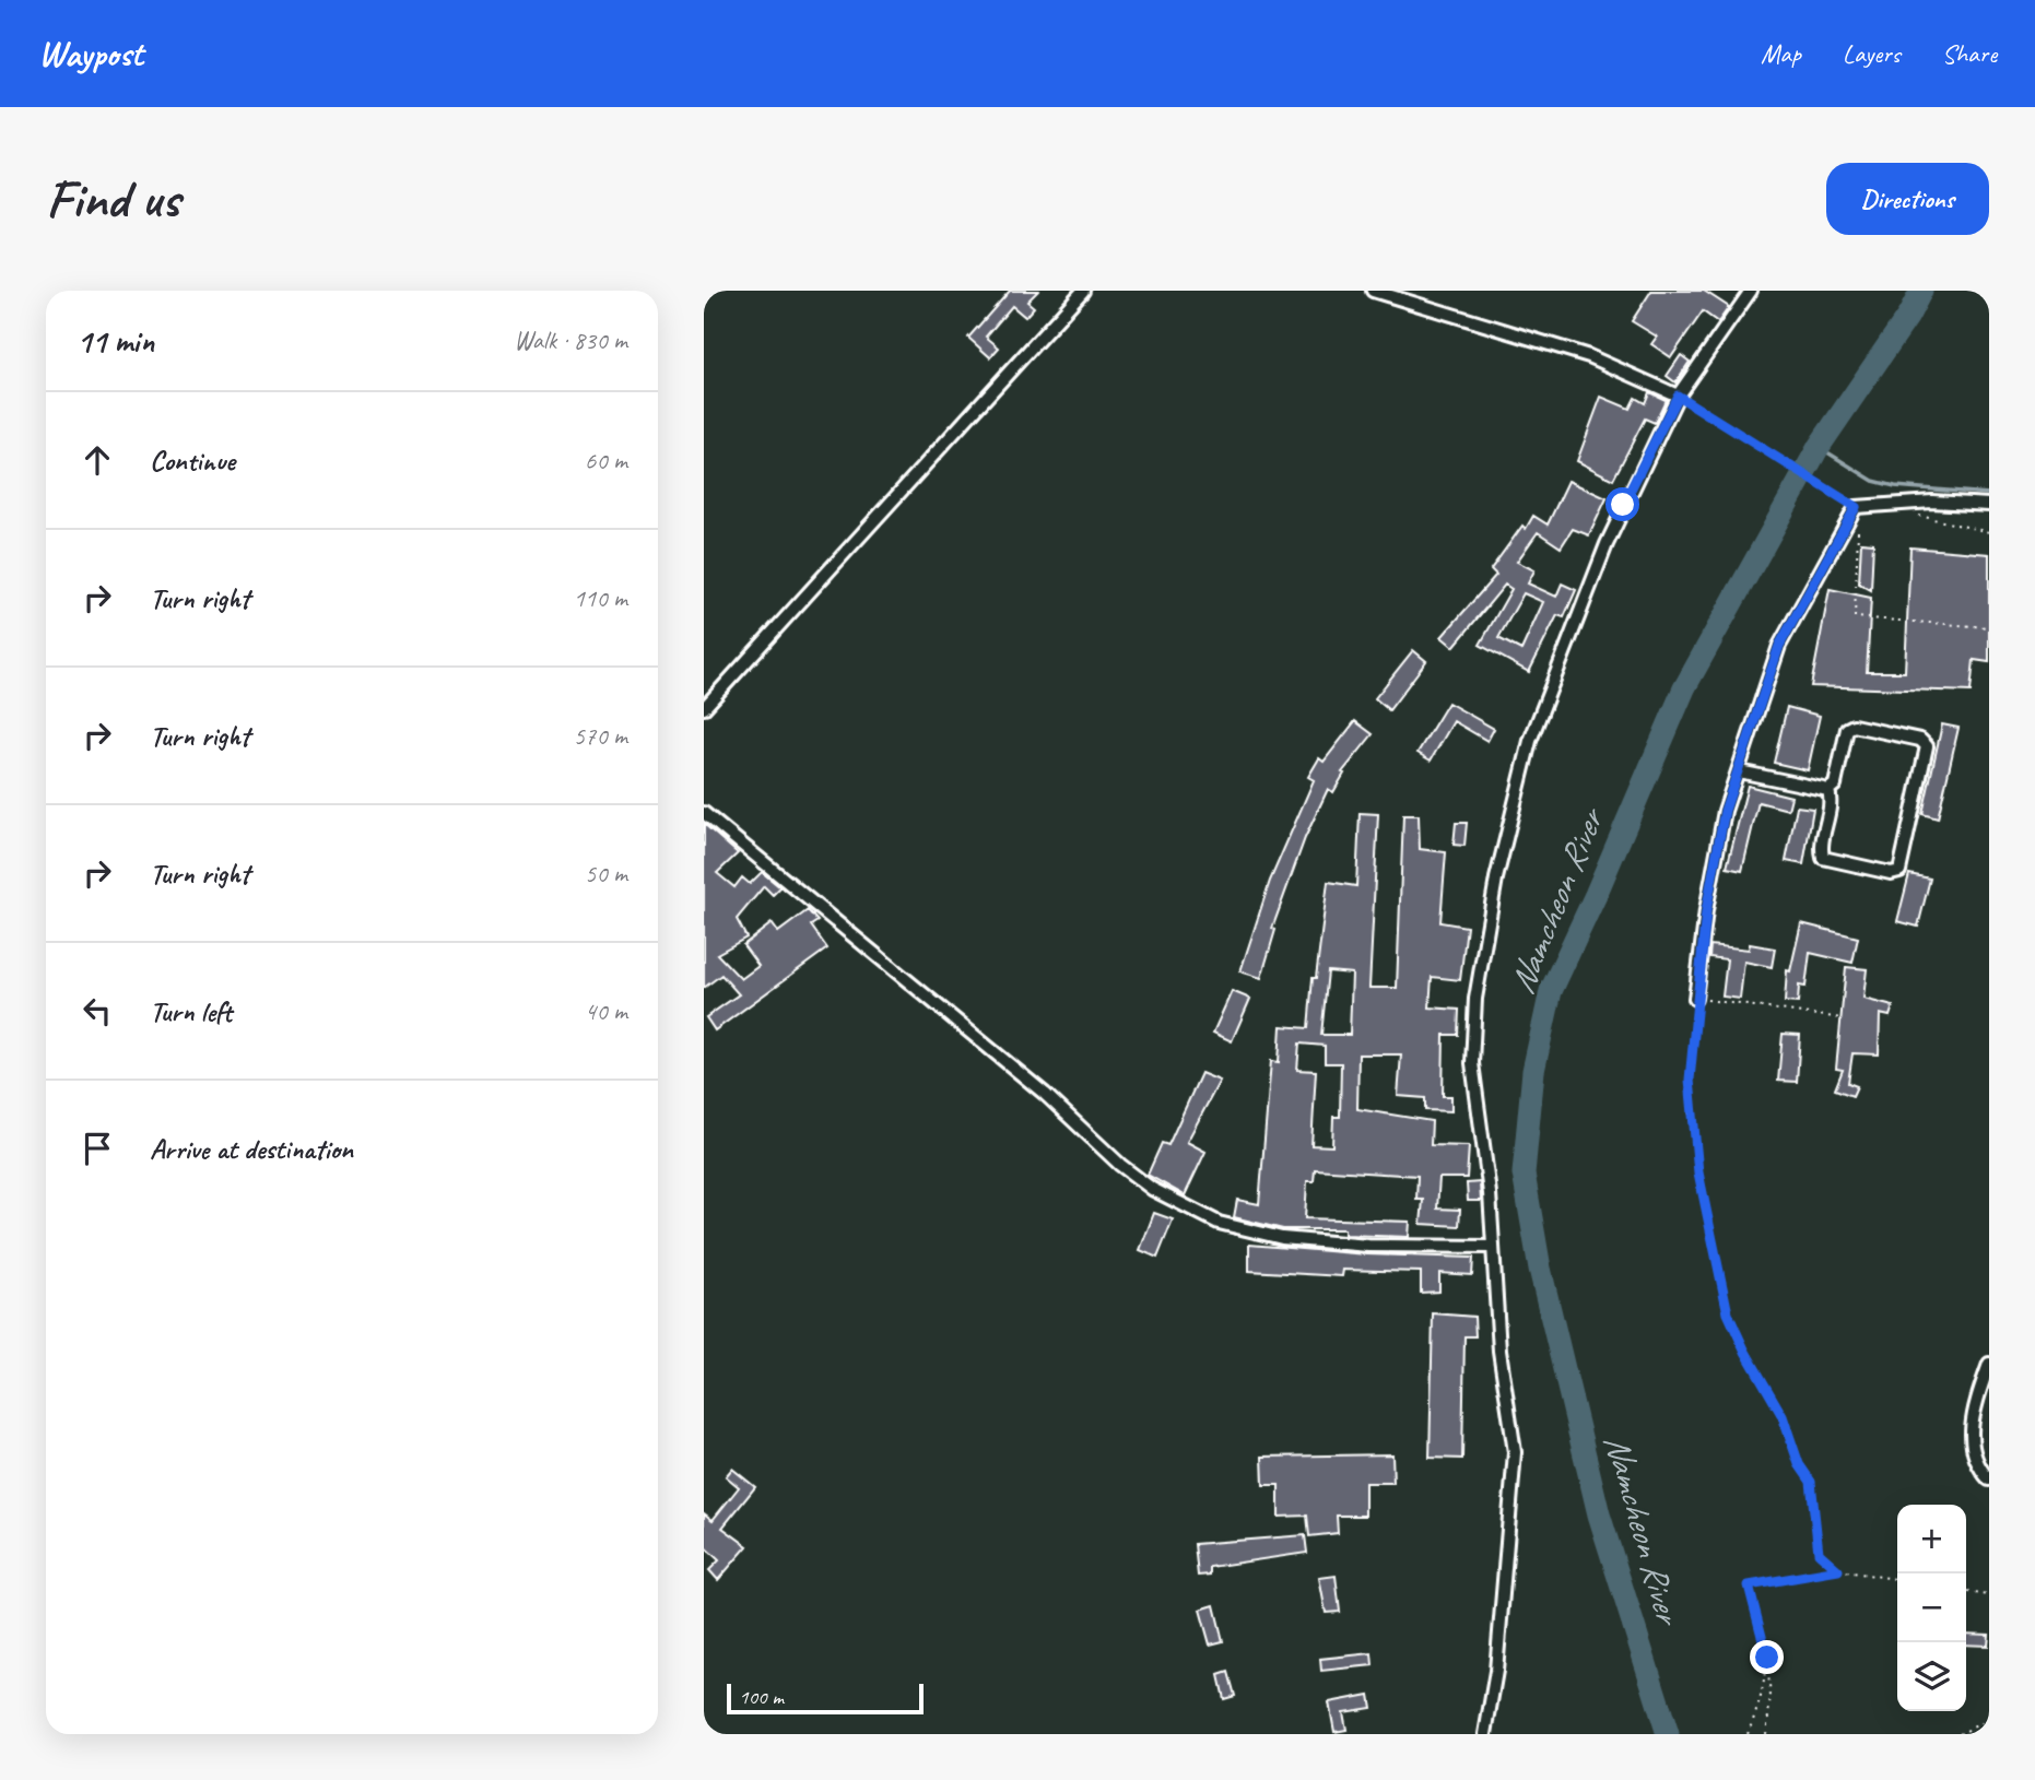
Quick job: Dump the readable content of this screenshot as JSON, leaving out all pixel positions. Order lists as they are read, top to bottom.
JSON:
{
  "water": ["Namcheon River"],
  "scale_bar": "100 m",
  "page": {
    "header": "Waypost",
    "nav": ["Map", "Layers", "Share"],
    "buttons": "Directions",
    "title": "Find us",
    "heading": ["11 min", "Walk · 830 m"],
    "list": [
      ["Continue", "60 m"],
      ["Turn right", "110 m"],
      ["Turn right", "570 m"],
      ["Turn right", "50 m"],
      ["Turn left", "40 m"],
      "Arrive at destination"
    ],
    "map_buttons": ["+", "−"],
    "scale": "100 m"
  }
}
